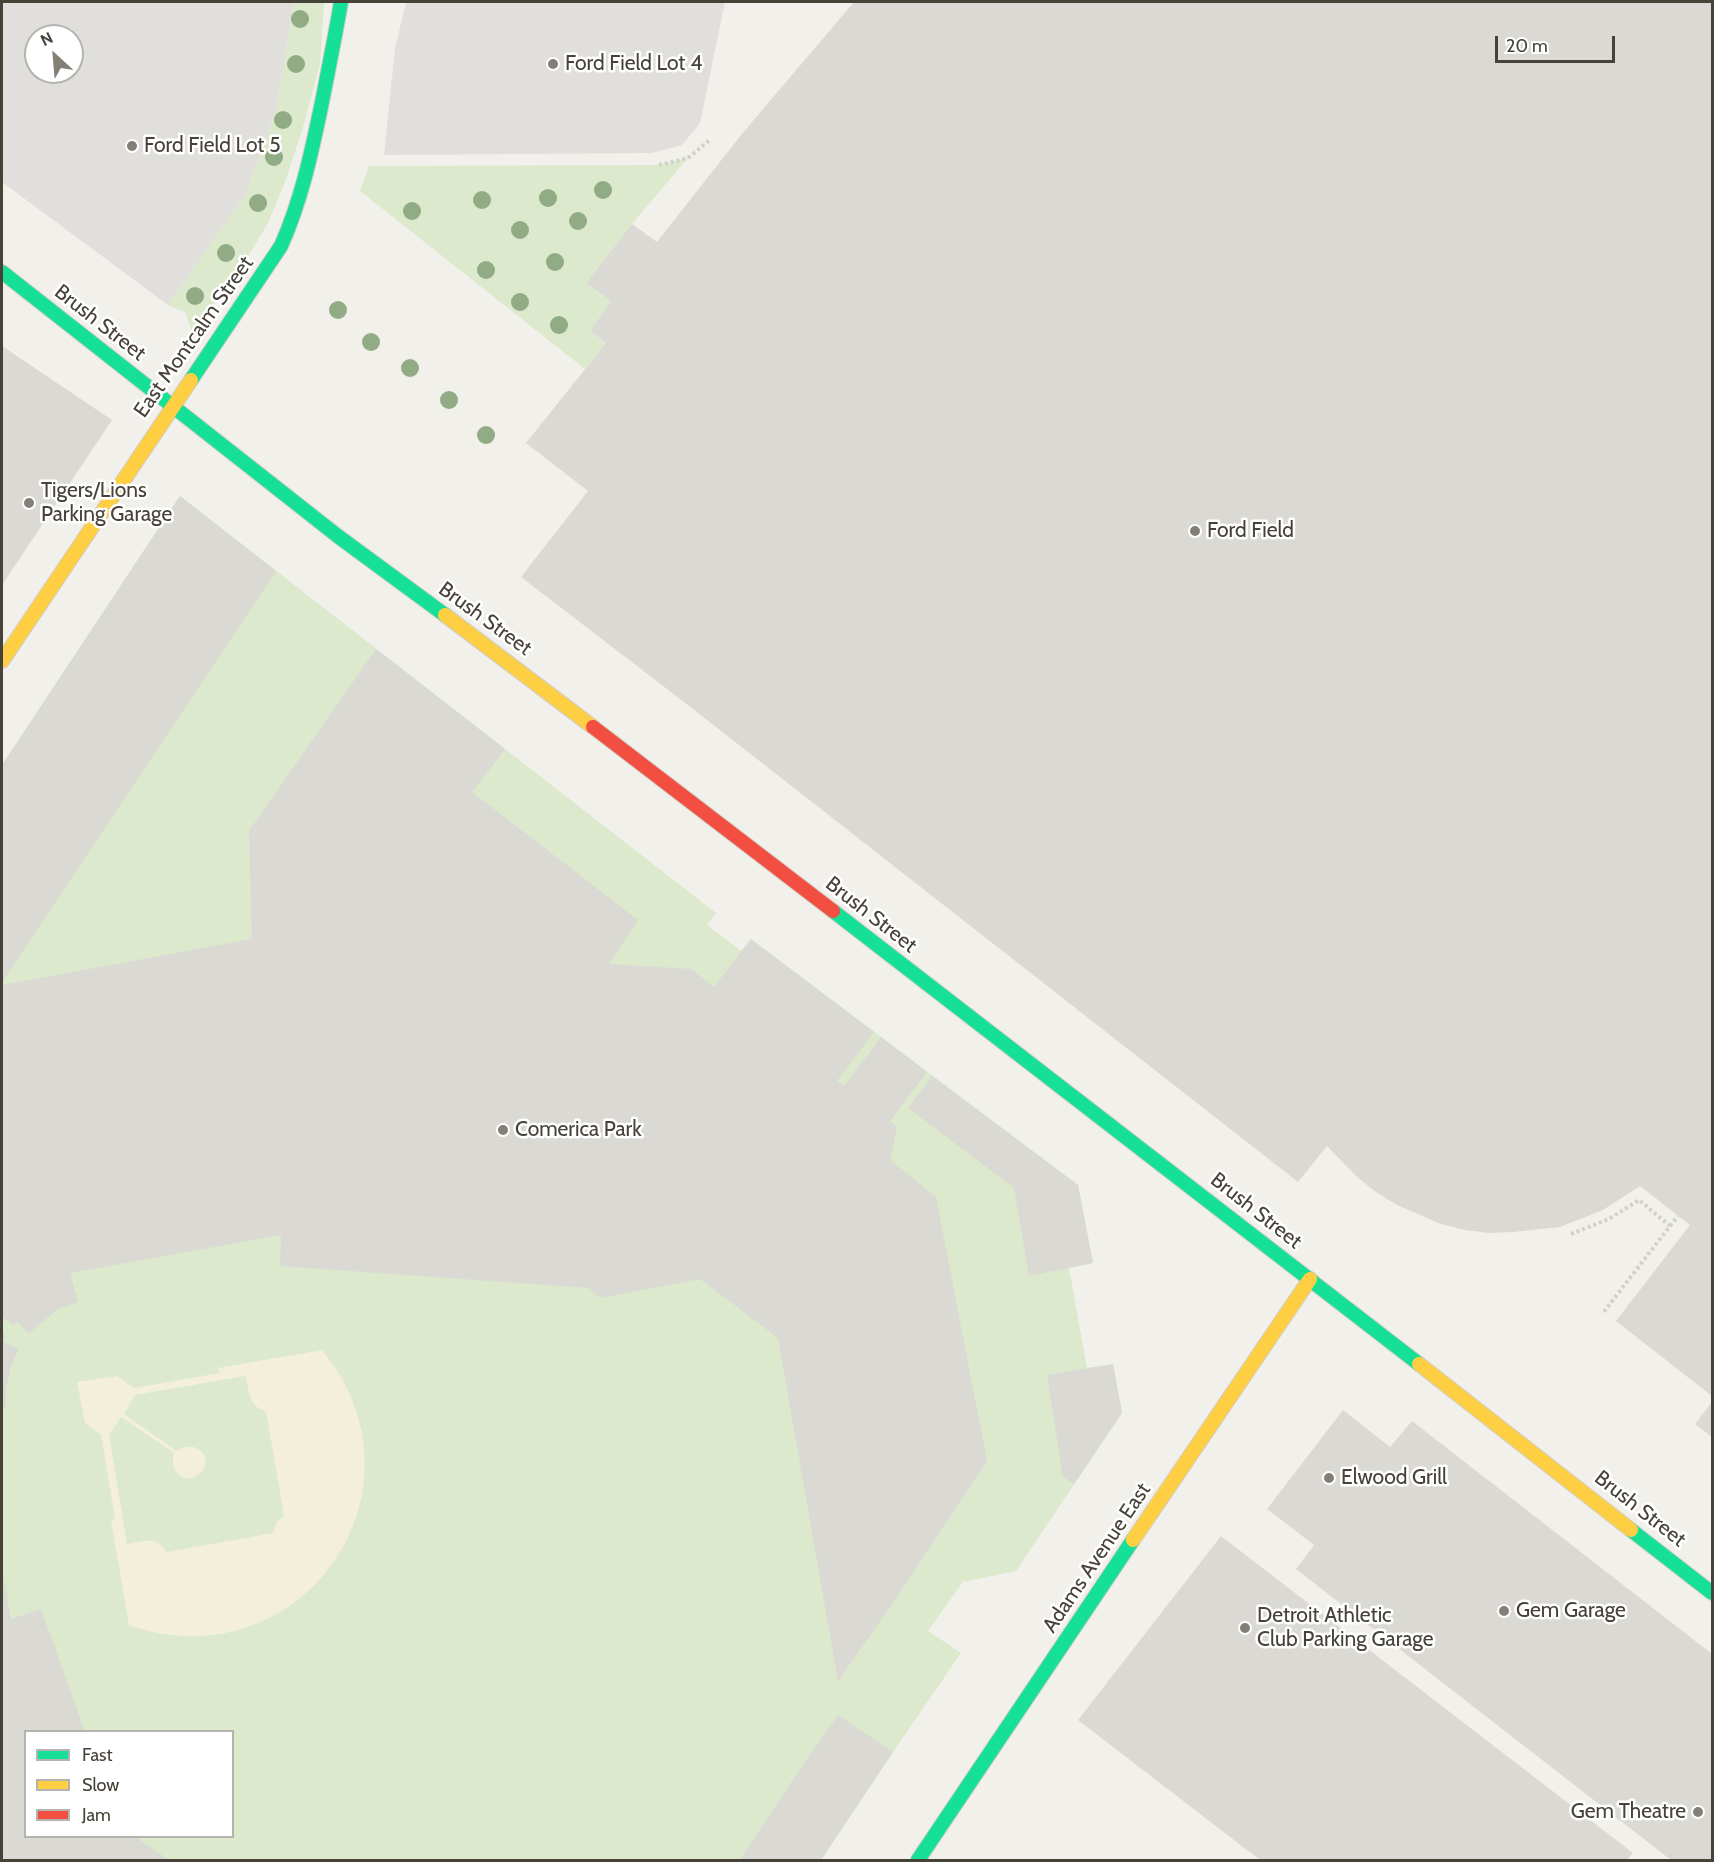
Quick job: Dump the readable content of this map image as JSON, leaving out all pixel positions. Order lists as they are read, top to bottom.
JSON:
{
  "streets": {
    "street": ["Brush Street", "East Montcalm Street", "Adams Avenue East"]
  },
  "crossings": [
    ["Brush Street", "East Montcalm Street"],
    ["Brush Street", "Adams Avenue East"]
  ],
  "places": [
    "Ford Field Lot 4",
    "Ford Field Lot 5",
    "Tigers/Lions Parking Garage",
    "Ford Field",
    "Comerica Park",
    "Elwood Grill",
    "Gem Garage",
    "Detroit Athletic Club Parking Garage",
    "Gem Theatre"
  ],
  "legend": ["Fast", "Slow", "Jam"],
  "scale_bar": "20 m",
  "north": "top left"
}
